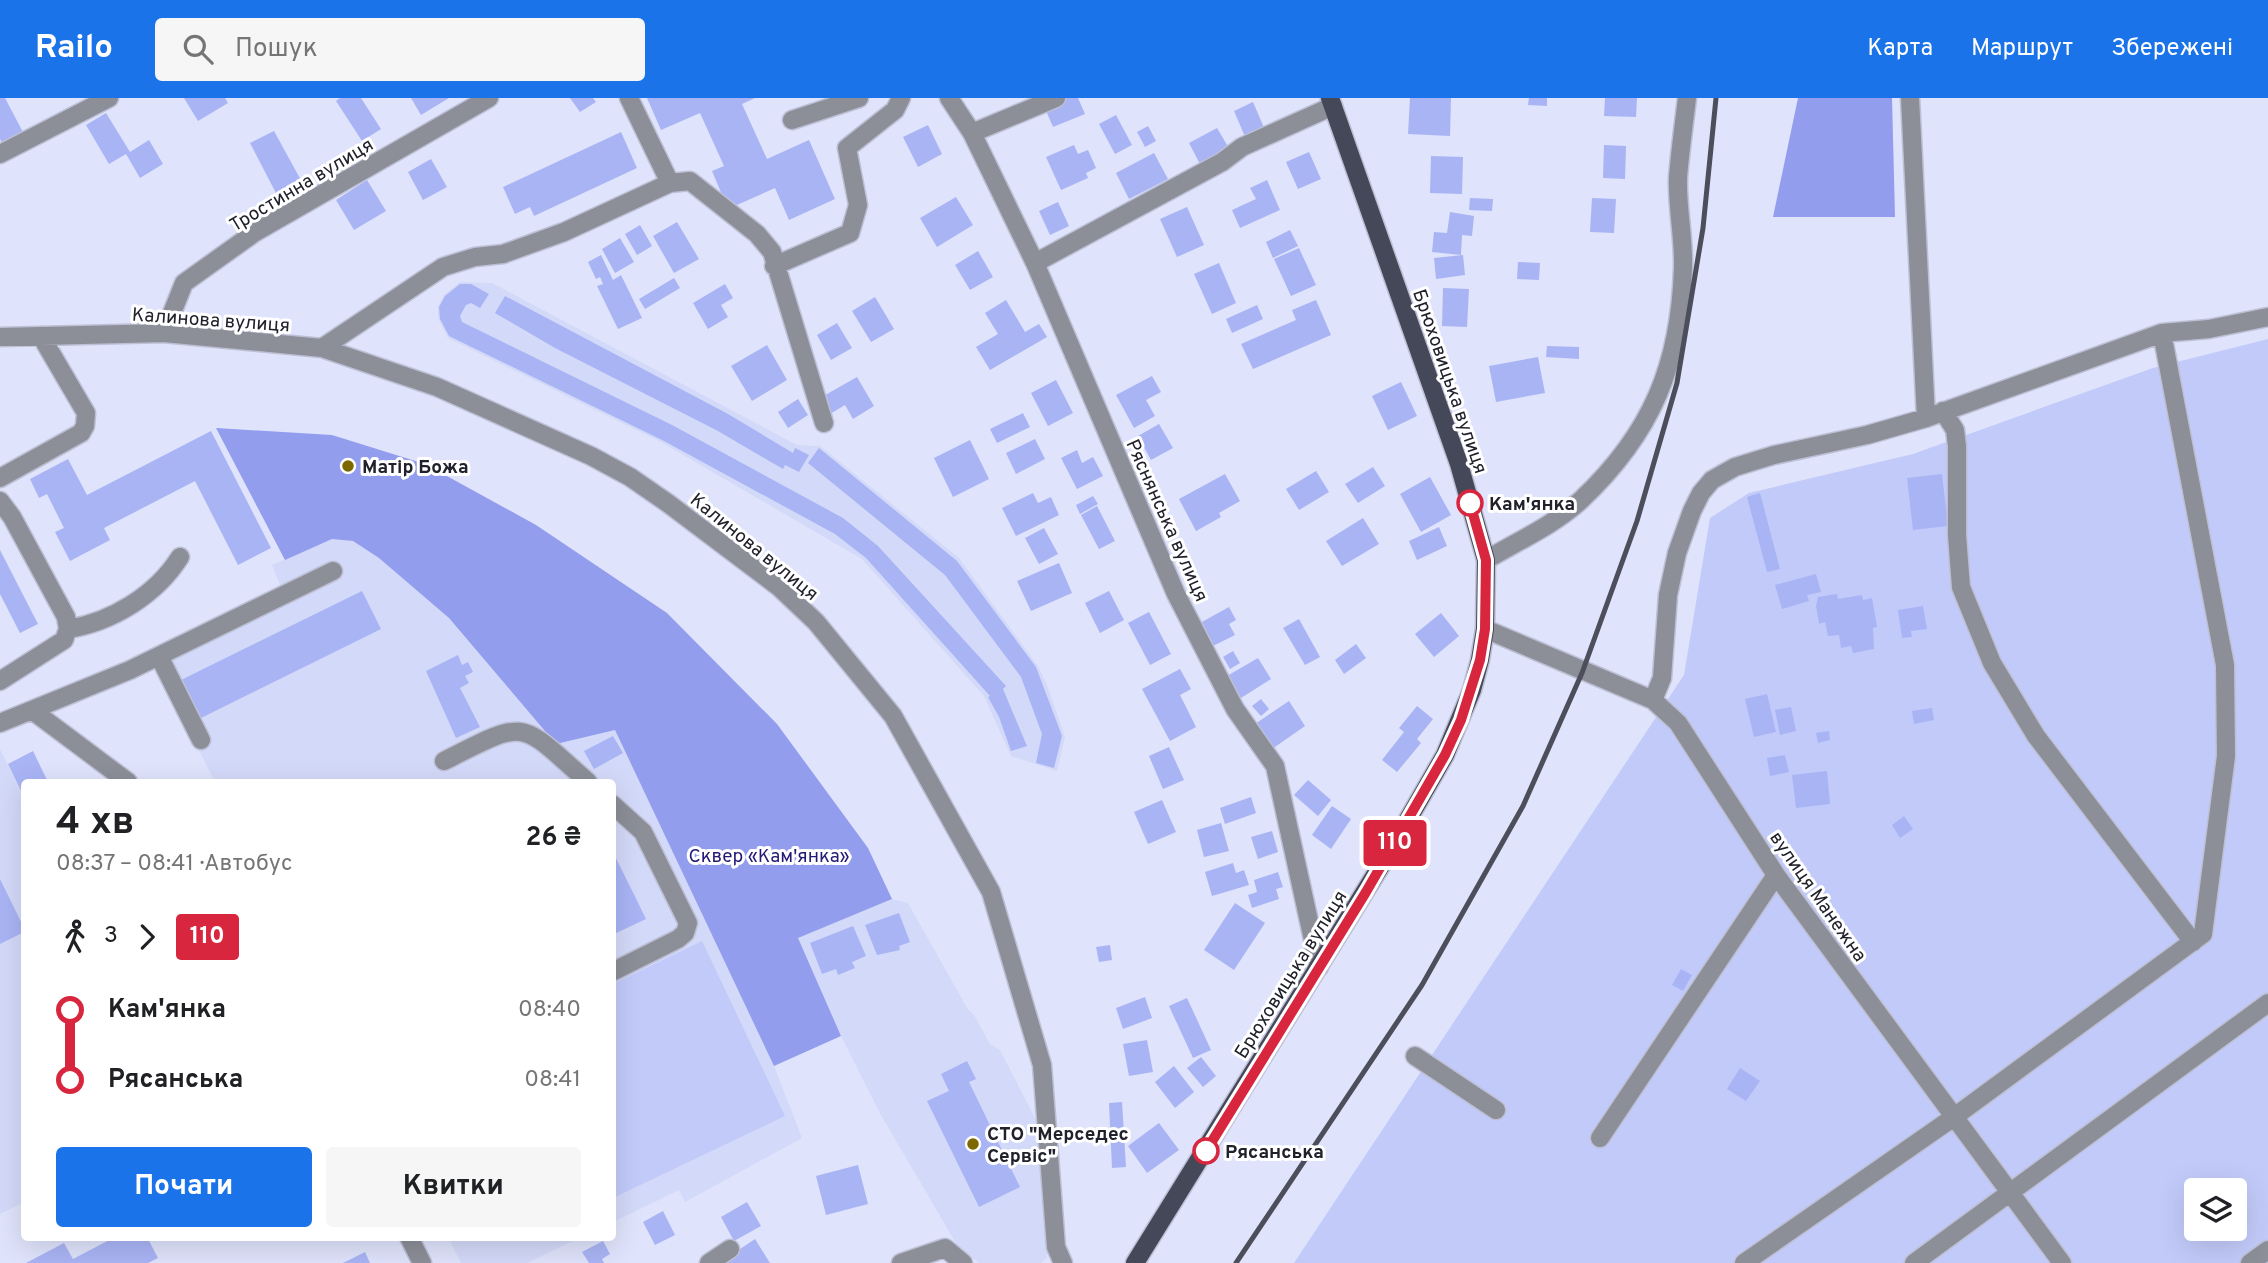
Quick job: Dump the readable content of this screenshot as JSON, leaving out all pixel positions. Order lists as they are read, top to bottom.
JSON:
{
  "streets": {
    "main road": ["Брюховицька вулиця"],
    "street": [
      "Тростинна вулиця",
      "Калинова вулиця",
      "Ряснянська вулиця",
      "вулиця Манежна"
    ]
  },
  "crossings": [
    ["Тростинна вулиця", "Калинова вулиця"],
    ["Брюховицька вулиця", "Ряснянська вулиця"],
    ["Брюховицька вулиця", "вулиця Манежна"]
  ],
  "parks": ["Сквер «Кам'янка»"],
  "places": [
    "Матір Божа",
    "Кам'янка",
    "СТО \"Мерседес Сервіс\"",
    "Рясанська"
  ],
  "lines": ["bus line 110"],
  "page": {
    "header": "Railo",
    "search": "Пошук",
    "nav": ["Карта", "Маршрут", "Збережені"],
    "on_map": "110",
    "heading": ["4 хв", "08:37 – 08:41 · Автобус", "26 ₴"],
    "legs": ["3", "110"],
    "list": [
      {
        "name": "Кам'янка",
        "value": "08:40"
      },
      {
        "name": "Рясанська",
        "value": "08:41"
      }
    ],
    "buttons": ["Почати", "Квитки"]
  }
}
